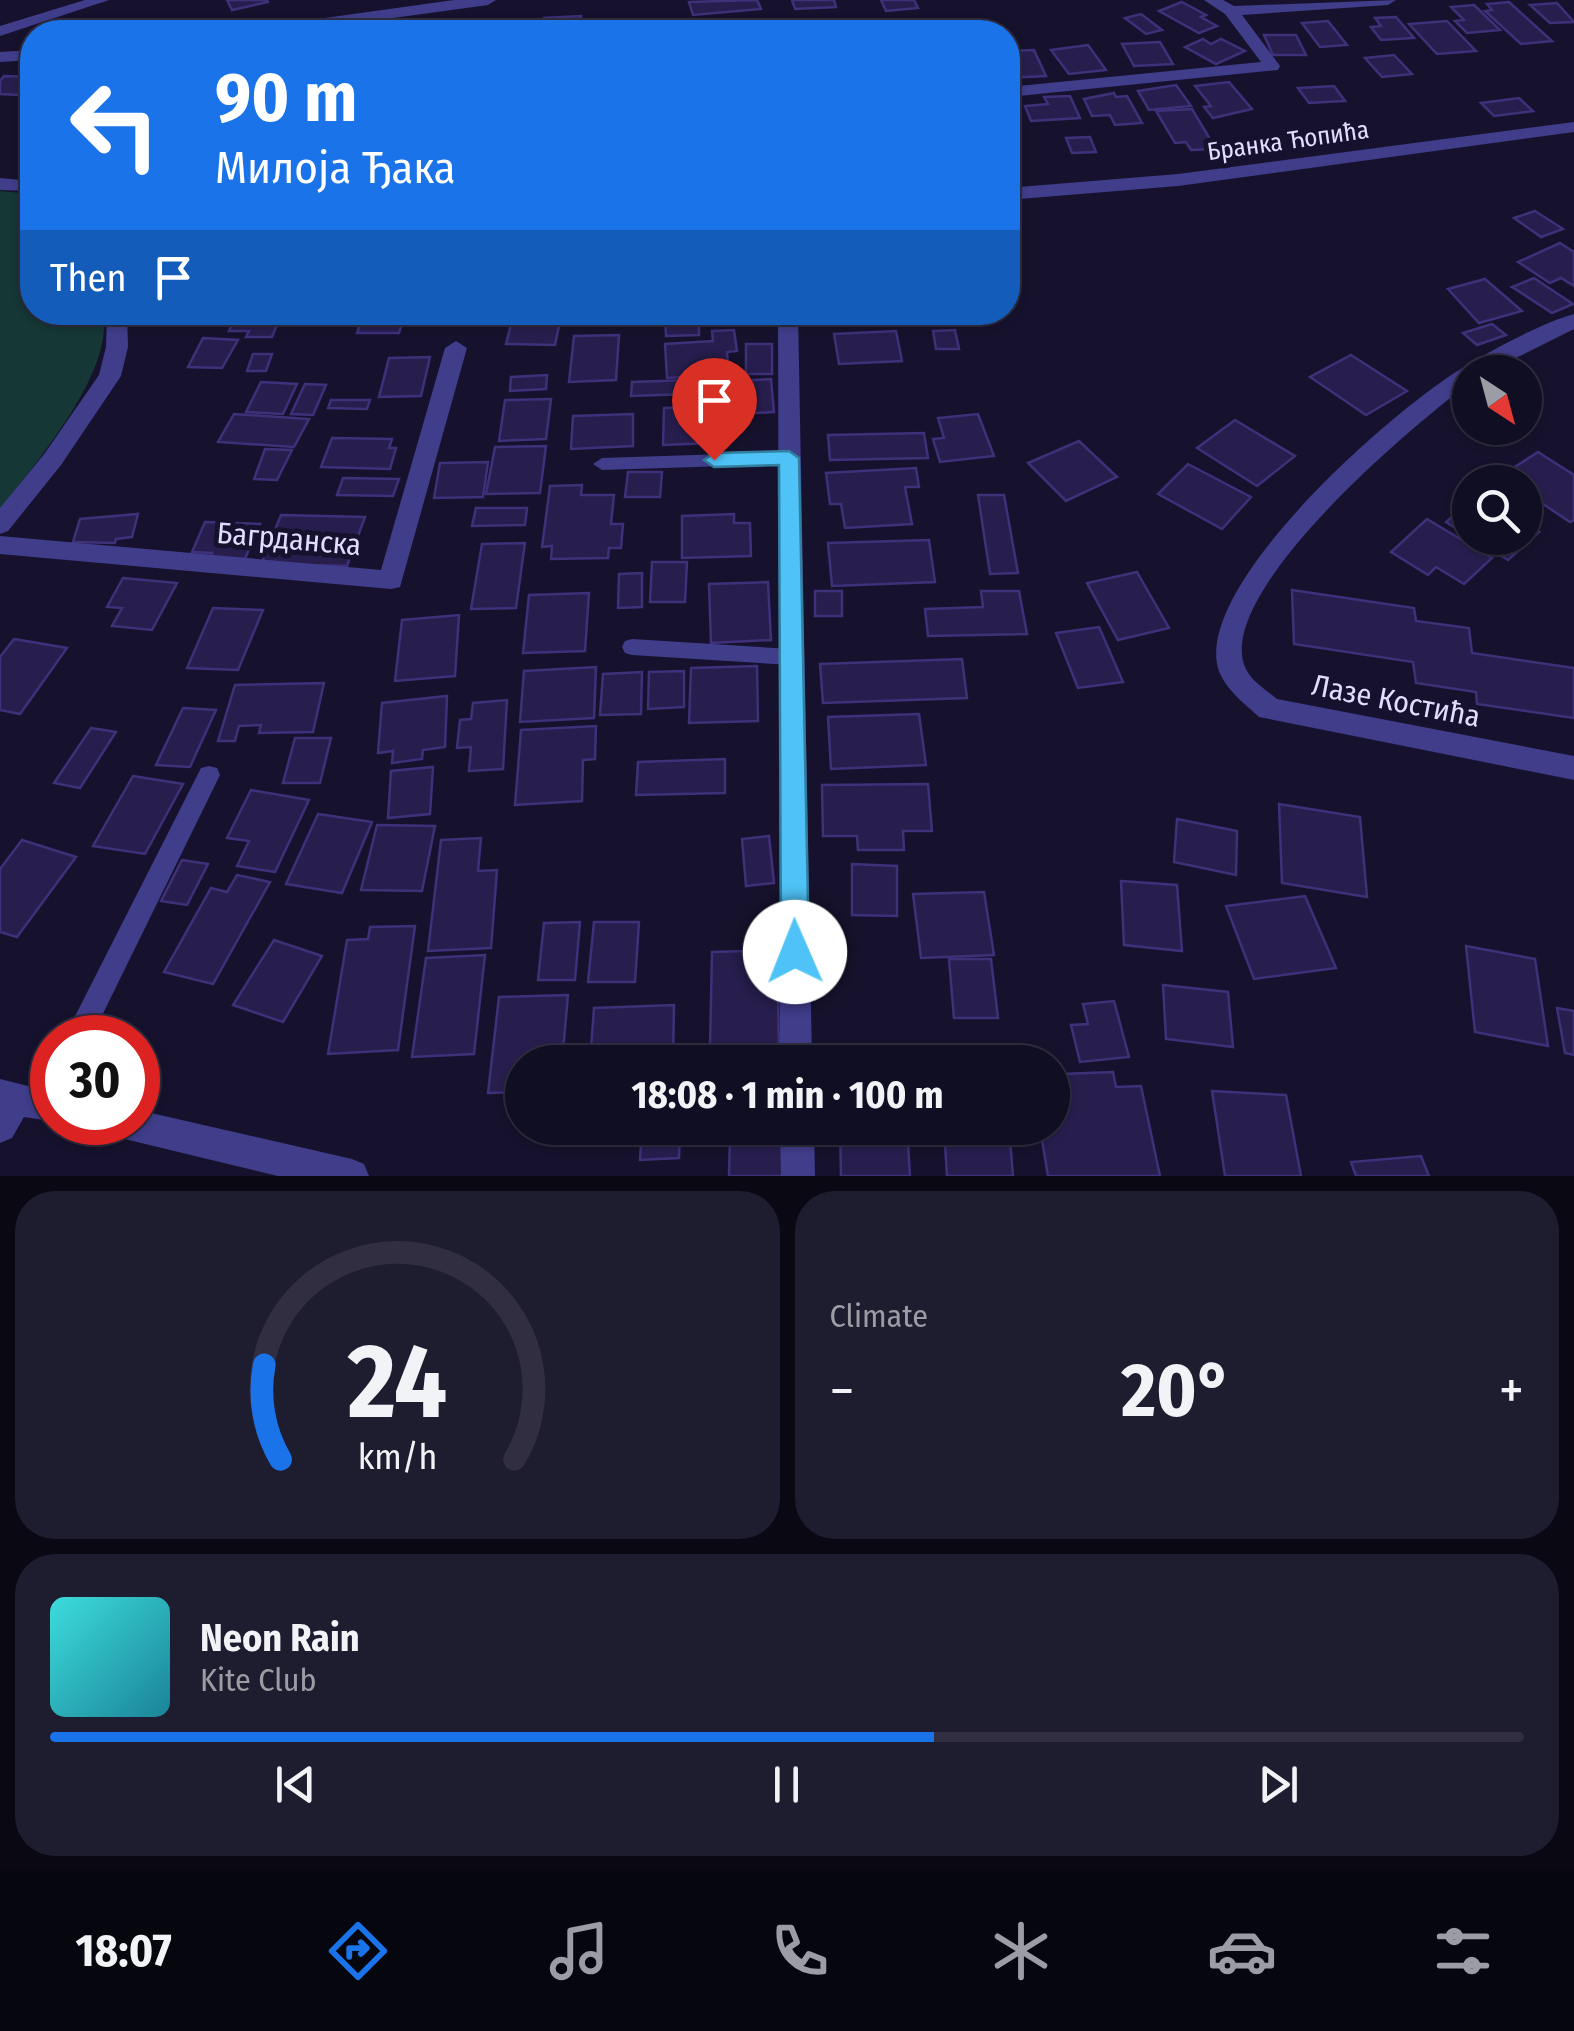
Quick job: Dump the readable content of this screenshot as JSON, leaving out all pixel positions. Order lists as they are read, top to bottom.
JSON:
{
  "streets": {
    "street": ["Бранка Ћопића", "Багрданска", "Лазе Костића"]
  },
  "north": "bottom right",
  "page": {
    "turn": ["90 m", "Милоја Ђака"],
    "then": "Then",
    "limit": "30",
    "trip": "18:08 · 1 min · 100 m",
    "tile": "Climate",
    "heat": ["−", "20°", "+"],
    "song": ["Neon Rain", "Kite Club"],
    "tabs": "18:07",
    "gauge": ["24", "km/h"]
  }
}
